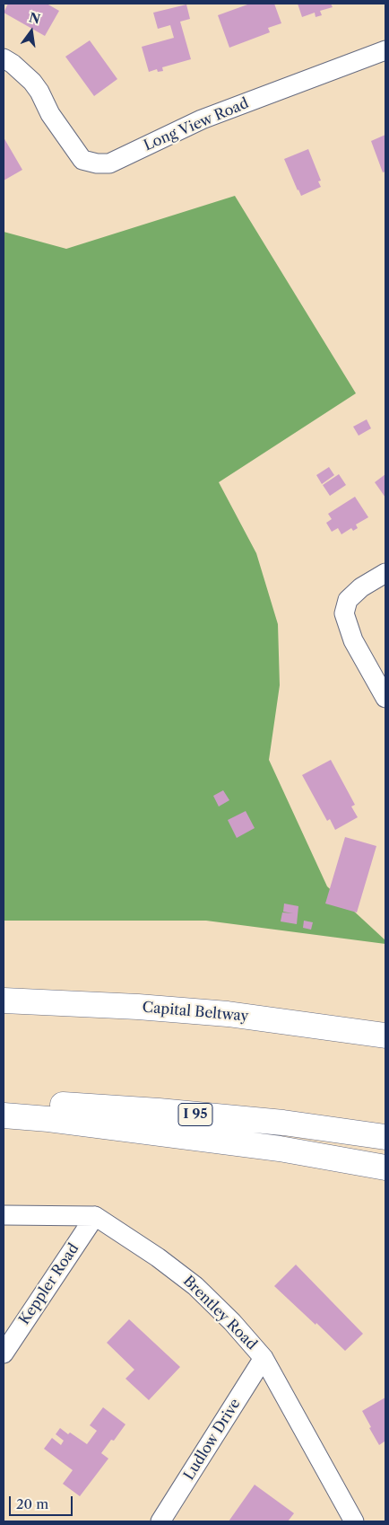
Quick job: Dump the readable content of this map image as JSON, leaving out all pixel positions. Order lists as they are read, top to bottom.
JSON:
{
  "streets": {
    "highway": ["Capital Beltway", "I 95"],
    "street": [
      "Long View Road",
      "Keppler Road",
      "Brentley Road",
      "Ludlow Drive"
    ]
  },
  "crossings": [
    ["Keppler Road", "Brentley Road"],
    ["Brentley Road", "Ludlow Drive"]
  ],
  "scale_bar": "20 m",
  "north": "top"
}
